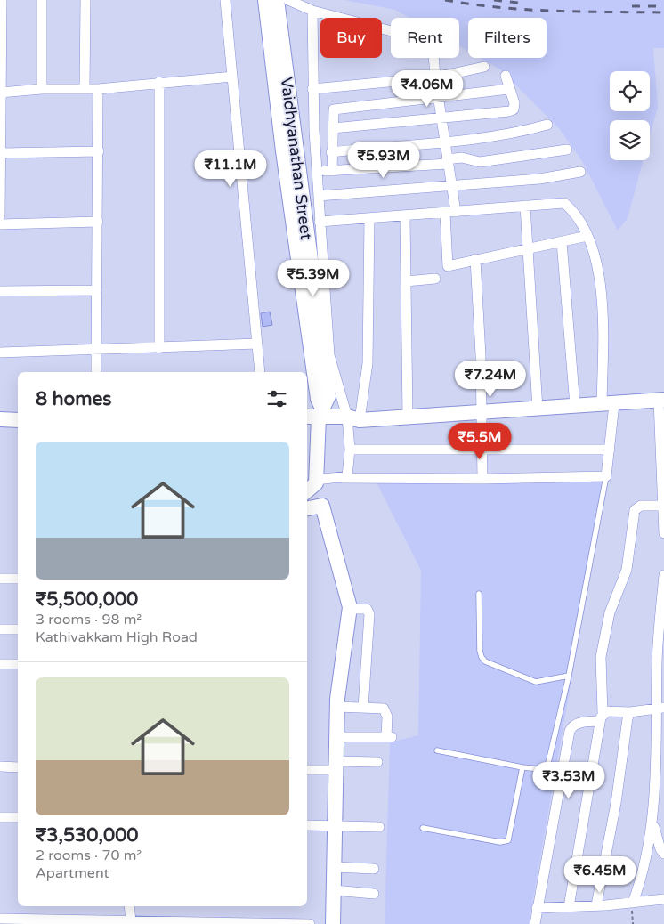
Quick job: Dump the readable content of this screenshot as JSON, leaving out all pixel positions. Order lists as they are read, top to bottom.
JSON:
{
  "streets": {
    "main road": ["Vaidhyanathan Street"]
  },
  "page": {
    "chip": ["Buy", "Rent", "Filters"],
    "price": [
      "₹4.06M",
      "₹5.93M",
      "₹11.1M",
      "₹5.39M",
      "₹7.24M",
      "₹5.5M",
      "₹3.53M",
      "₹6.45M"
    ],
    "heading": "8 homes",
    "list": [
      {
        "name": "₹5,500,000",
        "note": "3 rooms · 98 m² · Kathivakkam High Road"
      },
      {
        "name": "₹3,530,000",
        "note": "2 rooms · 70 m² · Apartment"
      }
    ]
  }
}
